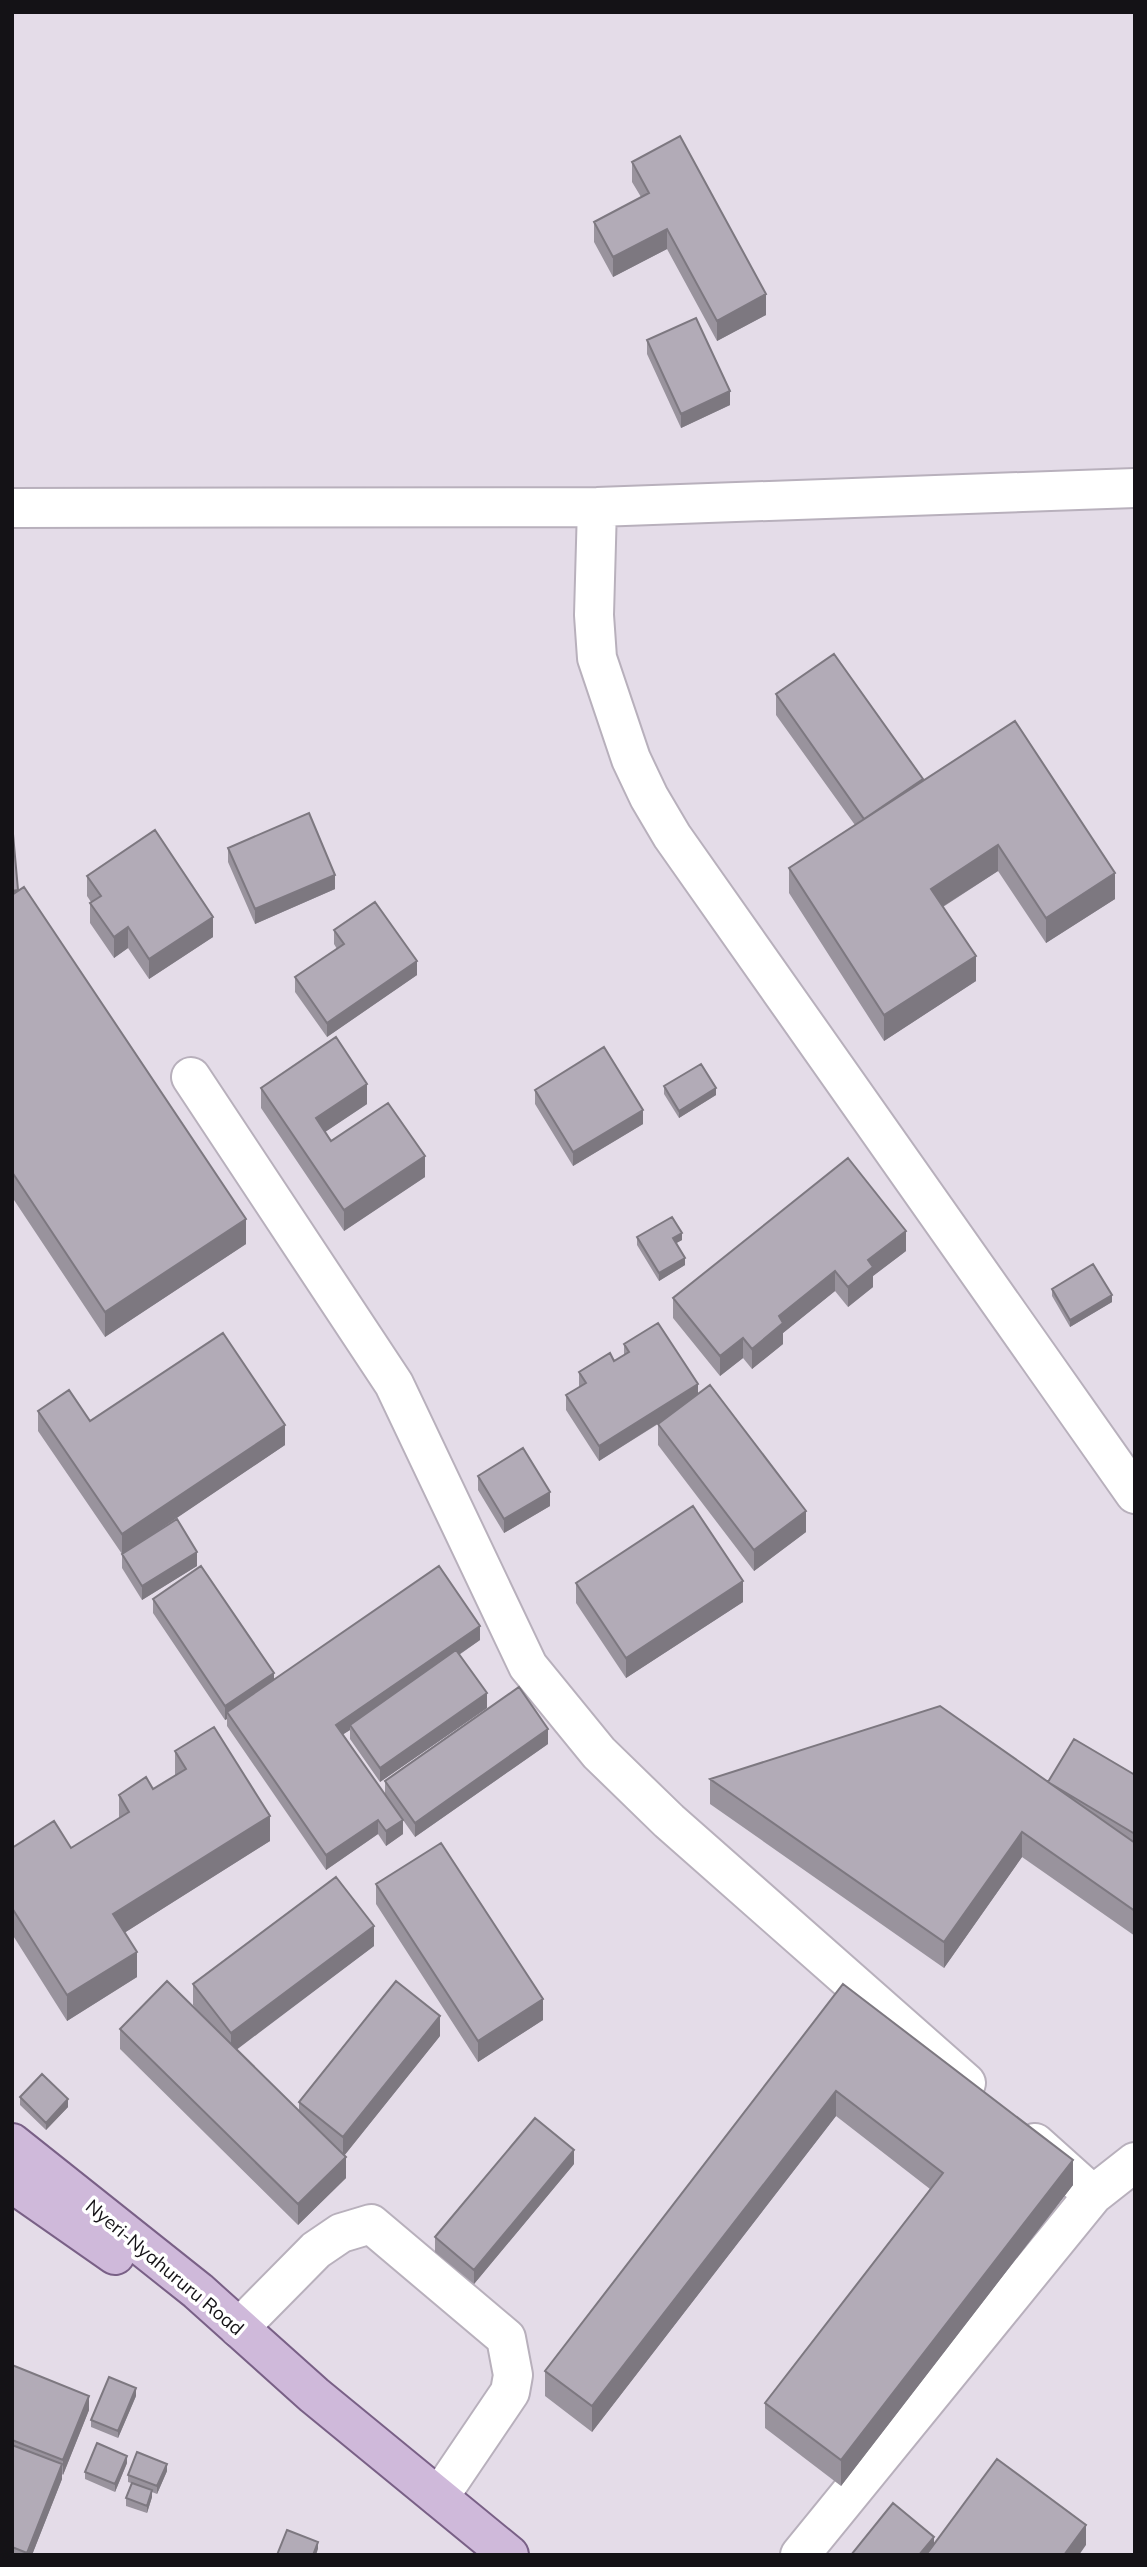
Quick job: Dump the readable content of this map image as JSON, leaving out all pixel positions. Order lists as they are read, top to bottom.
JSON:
{
  "streets": {
    "main road": ["Nyeri-Nyahururu Road"]
  }
}
